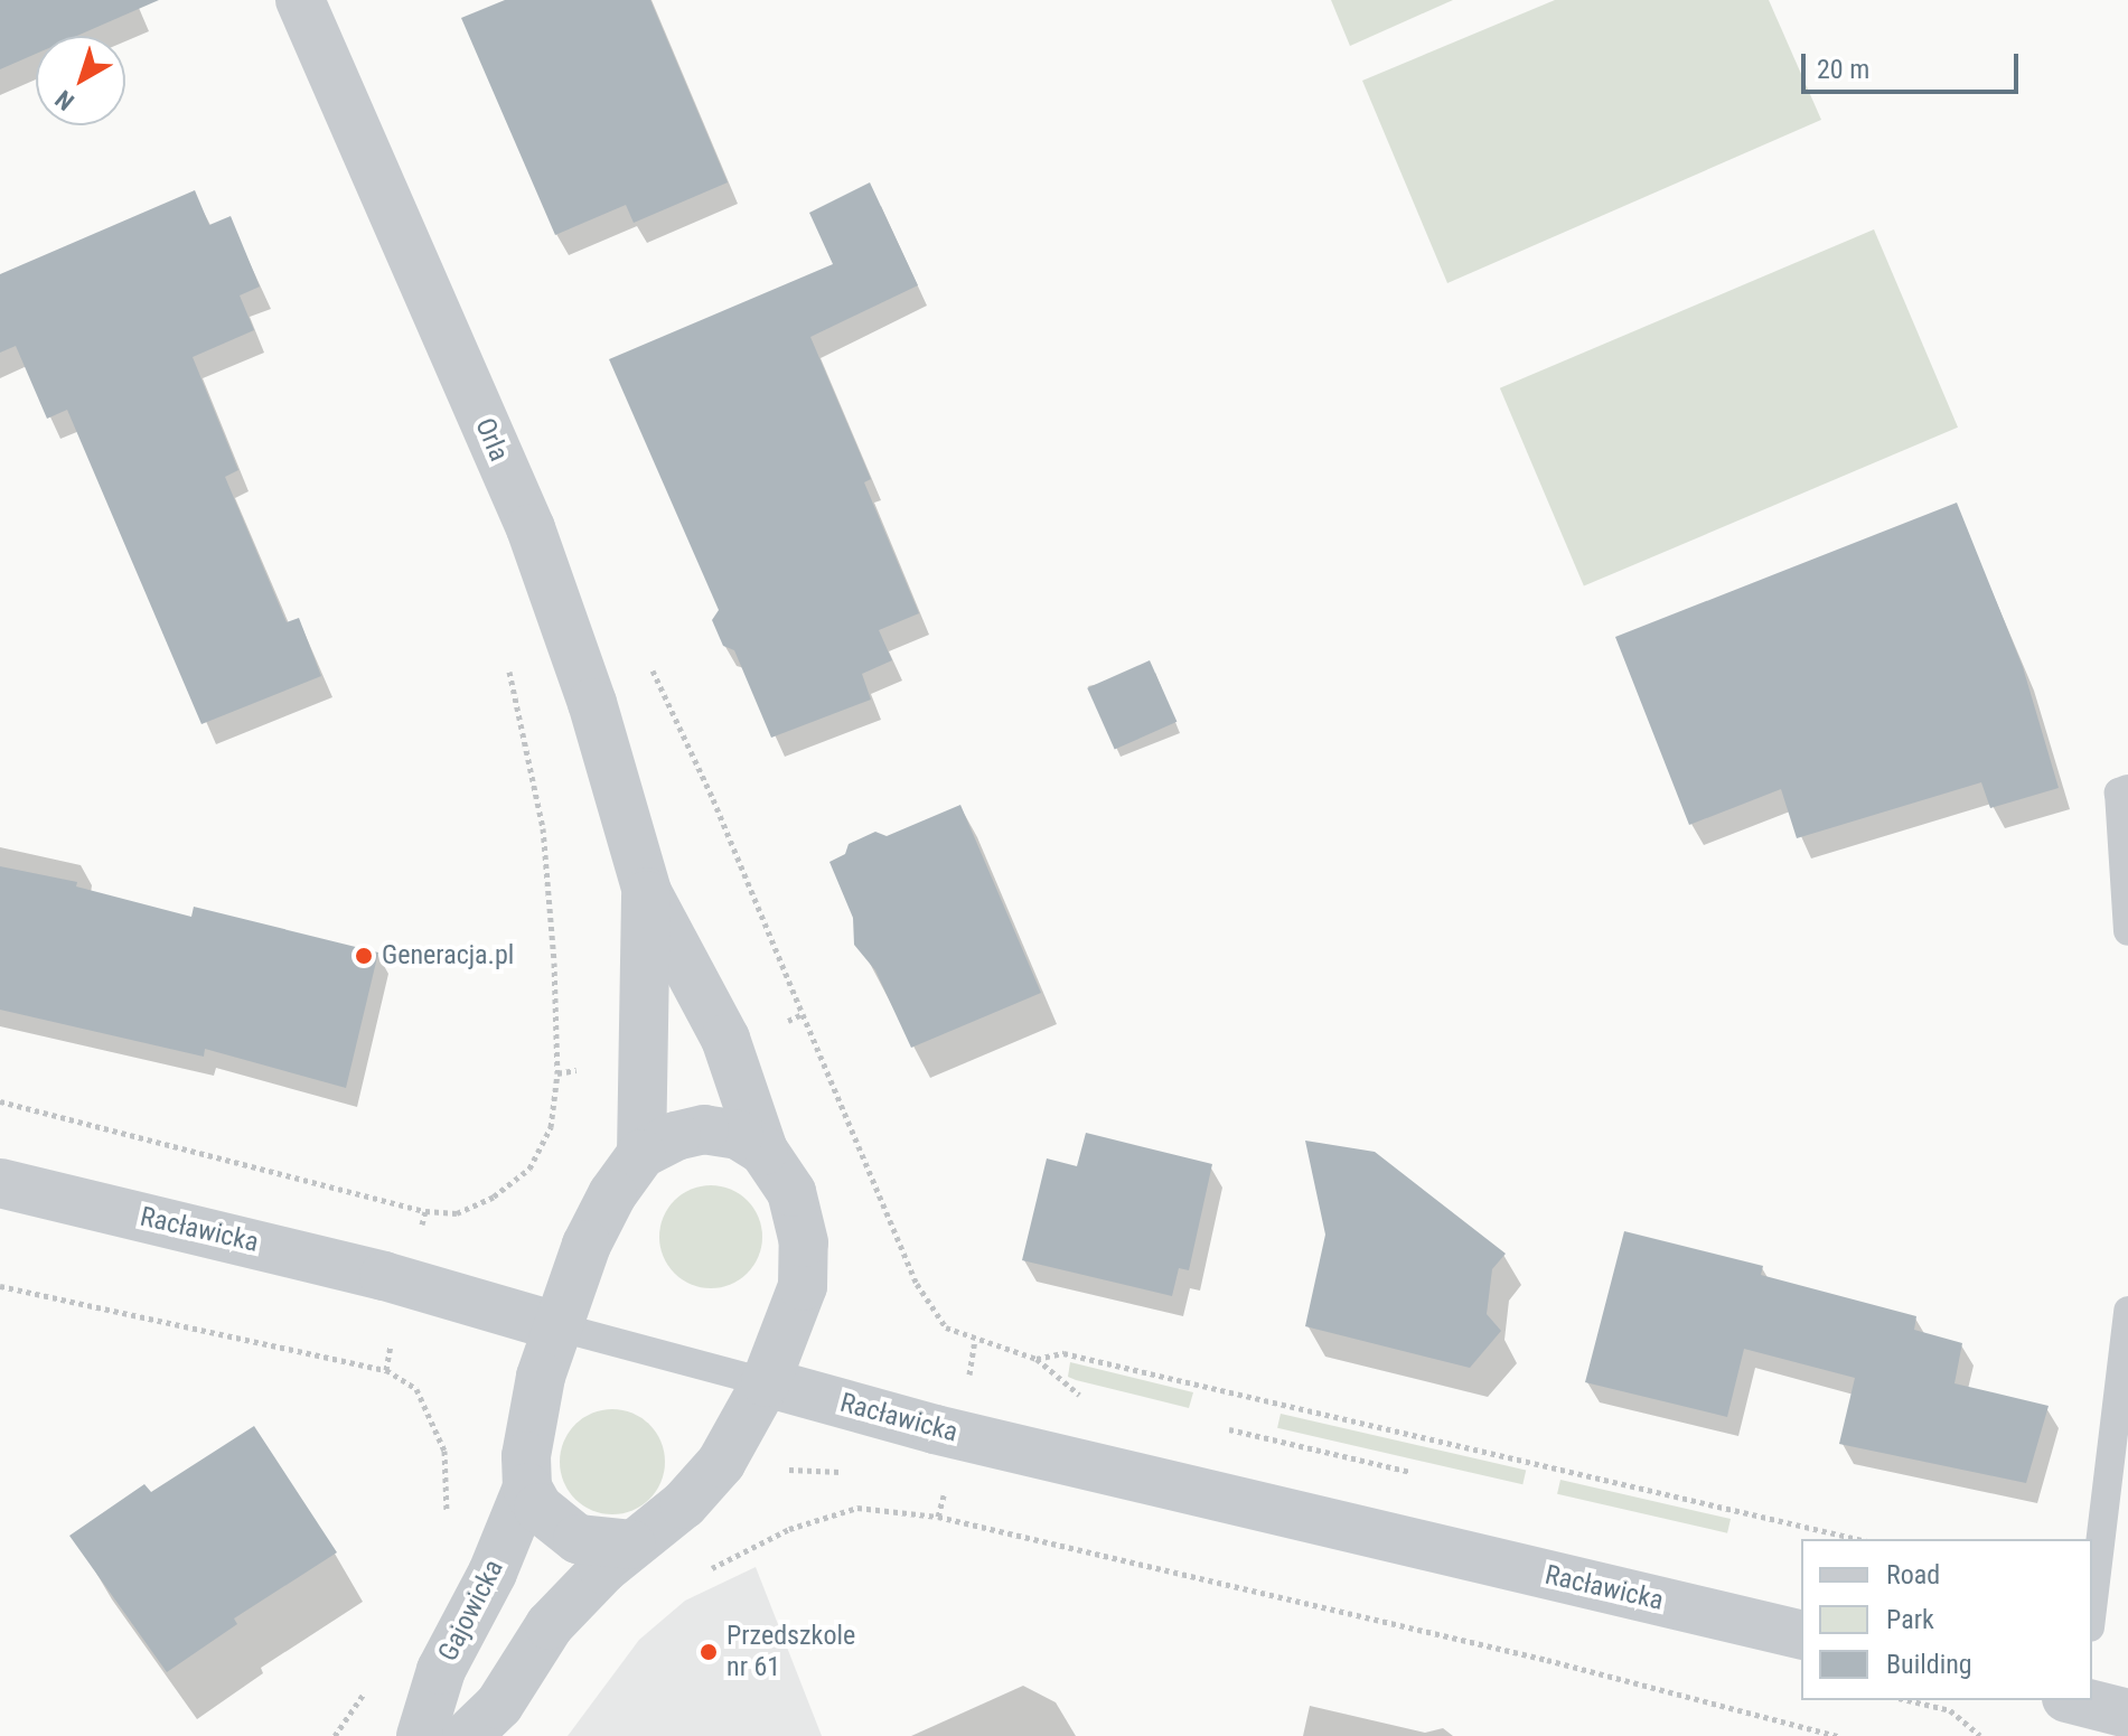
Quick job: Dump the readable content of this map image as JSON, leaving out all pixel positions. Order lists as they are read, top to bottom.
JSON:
{
  "streets": {
    "street": ["Orla", "Racławicka", "Gajowicka"]
  },
  "crossings": [
    ["Orla", "Racławicka"]
  ],
  "places": ["Generacja.pl", "Przedszkole nr 61"],
  "legend": ["Road", "Park", "Building"],
  "scale_bar": "20 m",
  "north": "bottom left"
}
